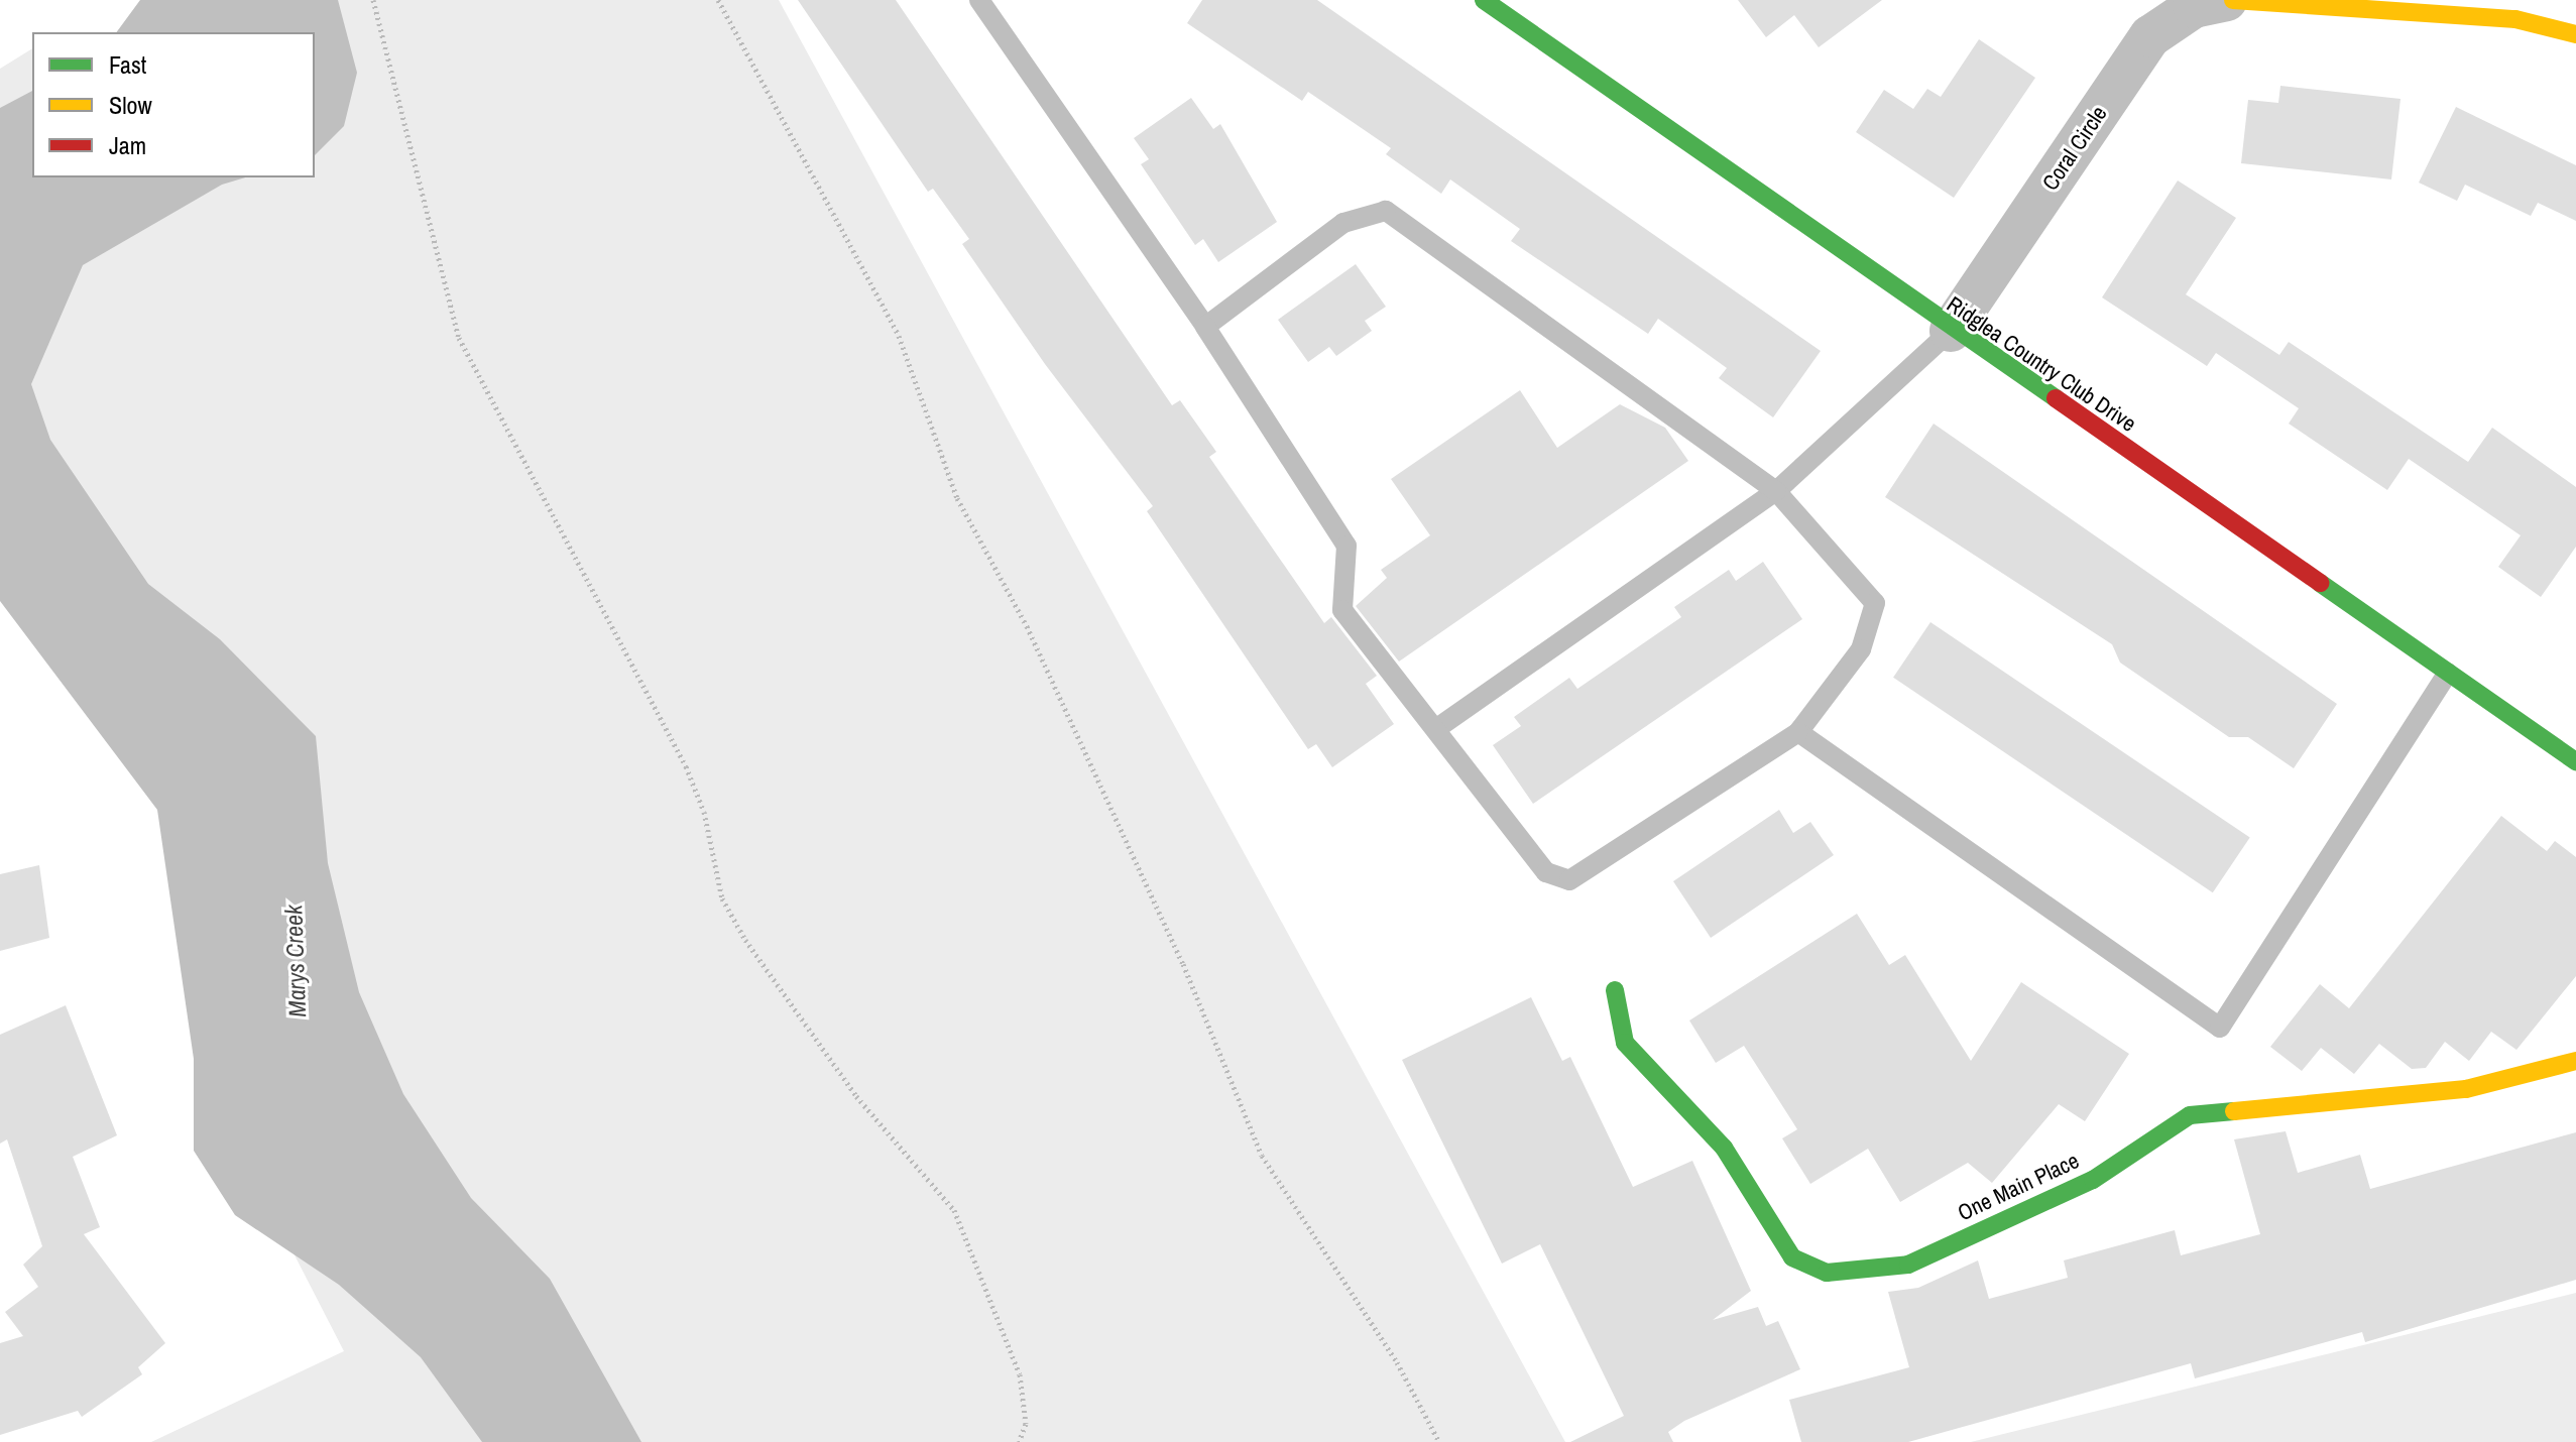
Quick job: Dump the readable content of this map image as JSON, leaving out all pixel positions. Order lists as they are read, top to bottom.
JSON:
{
  "streets": {
    "street": ["Coral Circle", "Ridglea Country Club Drive", "One Main Place"]
  },
  "crossings": [
    ["Coral Circle", "Ridglea Country Club Drive"]
  ],
  "water": ["Marys Creek"],
  "legend": ["Fast", "Slow", "Jam"]
}
